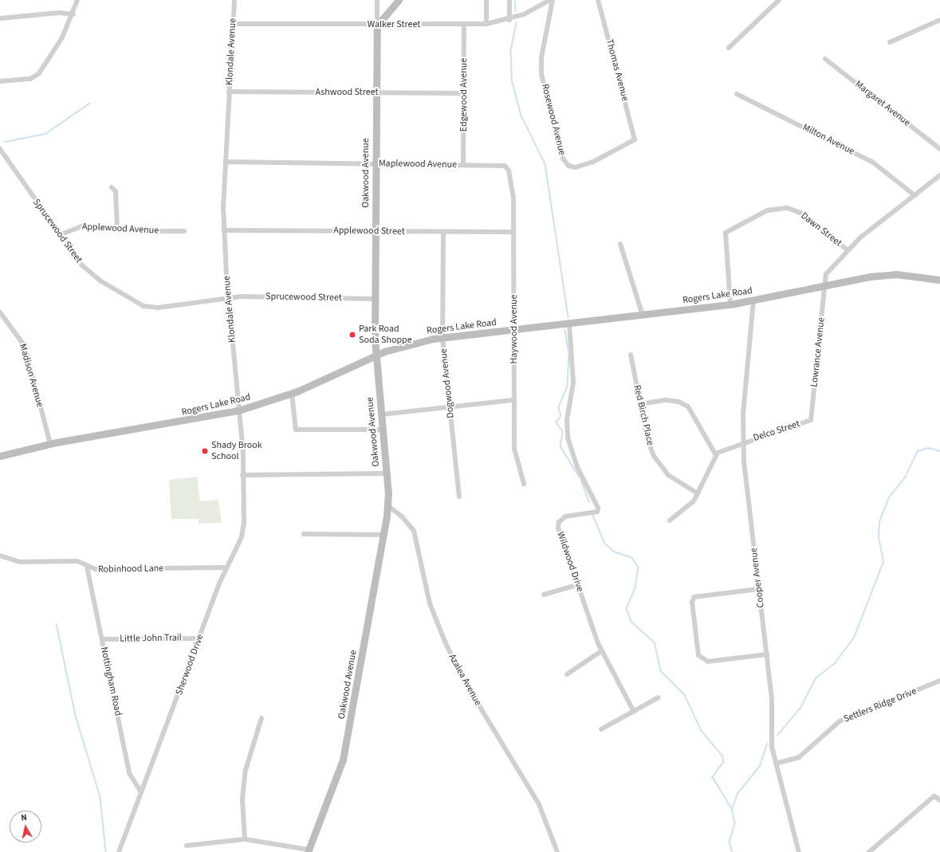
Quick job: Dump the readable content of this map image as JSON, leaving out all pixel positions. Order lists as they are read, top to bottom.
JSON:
{
  "streets": {
    "main road": ["Oakwood Avenue", "Rogers Lake Road"],
    "street": [
      "Walker Street",
      "Klondale Avenue",
      "Thomas Avenue",
      "Ashwood Street",
      "Edgewood Avenue",
      "Margaret Avenue",
      "Rosewood Avenue",
      "Milton Avenue",
      "Maplewood Avenue",
      "Applewood Avenue",
      "Dawn Street",
      "Sprucewood Street",
      "Applewood Street",
      "Haywood Avenue",
      "Lowrance Avenue",
      "Madison Avenue",
      "Dogwood Avenue",
      "Red Birch Place",
      "Delco Street",
      "Wildwood Drive",
      "Robinhood Lane",
      "Cooper Avenue",
      "Little John Trail",
      "Sherwood Drive",
      "Azalea Avenue",
      "Nottingham Road",
      "Settlers Ridge Drive"
    ]
  },
  "crossings": [
    ["Walker Street", "Klondale Avenue"],
    ["Walker Street", "Edgewood Avenue"],
    ["Walker Street", "Oakwood Avenue"],
    ["Klondale Avenue", "Ashwood Street"],
    ["Klondale Avenue", "Maplewood Avenue"],
    ["Klondale Avenue", "Sprucewood Street"],
    ["Klondale Avenue", "Applewood Street"],
    ["Klondale Avenue", "Rogers Lake Road"],
    ["Klondale Avenue", "Sherwood Drive"],
    ["Thomas Avenue", "Rosewood Avenue"],
    ["Ashwood Street", "Edgewood Avenue"],
    ["Ashwood Street", "Oakwood Avenue"],
    ["Edgewood Avenue", "Maplewood Avenue"],
    ["Maplewood Avenue", "Oakwood Avenue"],
    ["Maplewood Avenue", "Haywood Avenue"],
    ["Oakwood Avenue", "Sprucewood Street"],
    ["Oakwood Avenue", "Applewood Street"],
    ["Oakwood Avenue", "Rogers Lake Road"],
    ["Oakwood Avenue", "Azalea Avenue"],
    ["Applewood Avenue", "Sprucewood Street"],
    ["Dawn Street", "Rogers Lake Road"],
    ["Applewood Street", "Haywood Avenue"],
    ["Applewood Street", "Dogwood Avenue"],
    ["Rogers Lake Road", "Haywood Avenue"],
    ["Rogers Lake Road", "Lowrance Avenue"],
    ["Rogers Lake Road", "Madison Avenue"],
    ["Rogers Lake Road", "Dogwood Avenue"],
    ["Rogers Lake Road", "Wildwood Drive"],
    ["Rogers Lake Road", "Cooper Avenue"],
    ["Lowrance Avenue", "Delco Street"],
    ["Delco Street", "Cooper Avenue"],
    ["Robinhood Lane", "Sherwood Drive"],
    ["Robinhood Lane", "Nottingham Road"],
    ["Cooper Avenue", "Settlers Ridge Drive"],
    ["Little John Trail", "Sherwood Drive"],
    ["Little John Trail", "Nottingham Road"],
    ["Sherwood Drive", "Nottingham Road"]
  ],
  "places": ["Park Road Soda Shoppe", "Shady Brook School"],
  "north": "top"
}
